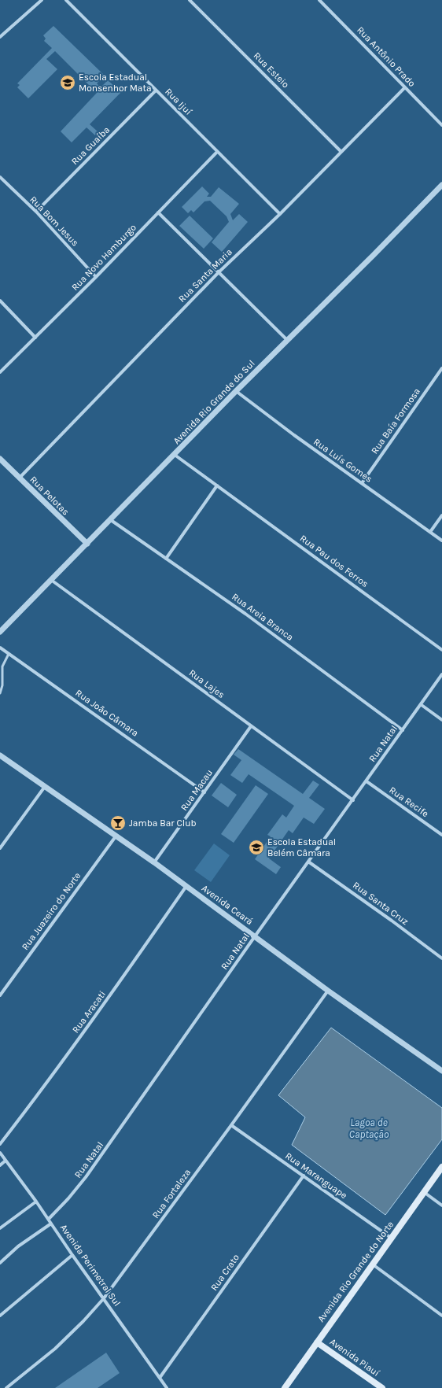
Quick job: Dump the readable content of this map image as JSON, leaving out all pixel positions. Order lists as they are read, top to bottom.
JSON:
{
  "streets": {
    "main road": ["Avenida Rio Grande do Norte", "Avenida Piauí"],
    "street": [
      "Rua Antônio Prado",
      "Rua Esteio",
      "Rua Ijuí",
      "Rua Guaíba",
      "Rua Bom Jesus",
      "Rua Novo Hamburgo",
      "Rua Santa Maria",
      "Avenida Rio Grande do Sul",
      "Rua Baía Formosa",
      "Rua Luís Gomes",
      "Rua Pelotas",
      "Rua Pau dos Ferros",
      "Rua Areia Branca",
      "Rua Lajes",
      "Rua João Câmara",
      "Rua Natal",
      "Rua Macau",
      "Rua Recife",
      "Rua Santa Cruz",
      "Avenida Ceará",
      "Rua Juazeiro do Norte",
      "Rua Aracati",
      "Rua Maranguape",
      "Rua Fortaleza",
      "Avenida Perimetral Sul",
      "Rua Crato"
    ]
  },
  "crossings": [
    ["Rua Antônio Prado", "Rua Santa Maria"],
    ["Rua Esteio", "Rua Santa Maria"],
    ["Rua Ijuí", "Rua Guaíba"],
    ["Rua Ijuí", "Rua Novo Hamburgo"],
    ["Rua Ijuí", "Rua Santa Maria"],
    ["Rua Guaíba", "Rua Bom Jesus"],
    ["Rua Bom Jesus", "Rua Novo Hamburgo"],
    ["Rua Santa Maria", "Rua Pelotas"],
    ["Avenida Rio Grande do Sul", "Rua Luís Gomes"],
    ["Avenida Rio Grande do Sul", "Rua Pelotas"],
    ["Avenida Rio Grande do Sul", "Rua Pau dos Ferros"],
    ["Avenida Rio Grande do Sul", "Rua Areia Branca"],
    ["Avenida Rio Grande do Sul", "Rua Lajes"],
    ["Rua Baía Formosa", "Rua Luís Gomes"],
    ["Rua Areia Branca", "Rua Natal"],
    ["Rua Lajes", "Rua Natal"],
    ["Rua Lajes", "Rua Macau"],
    ["Rua João Câmara", "Rua Macau"],
    ["Rua Natal", "Rua Recife"],
    ["Rua Natal", "Rua Santa Cruz"],
    ["Rua Natal", "Avenida Ceará"],
    ["Rua Natal", "Avenida Perimetral Sul"],
    ["Rua Macau", "Avenida Ceará"],
    ["Avenida Ceará", "Rua Juazeiro do Norte"],
    ["Avenida Ceará", "Rua Aracati"],
    ["Avenida Ceará", "Rua Fortaleza"],
    ["Rua Maranguape", "Rua Fortaleza"],
    ["Rua Maranguape", "Avenida Rio Grande do Norte"],
    ["Rua Maranguape", "Rua Crato"],
    ["Rua Fortaleza", "Avenida Perimetral Sul"],
    ["Avenida Perimetral Sul", "Rua Crato"],
    ["Avenida Rio Grande do Norte", "Avenida Piauí"]
  ],
  "water": ["Lagoa de Captação"],
  "places": {
    "school or university": ["Escola Estadual Monsenhor Mata", "Escola Estadual Belém Câmara"],
    "bar": ["Jamba Bar Club"]
  }
}
